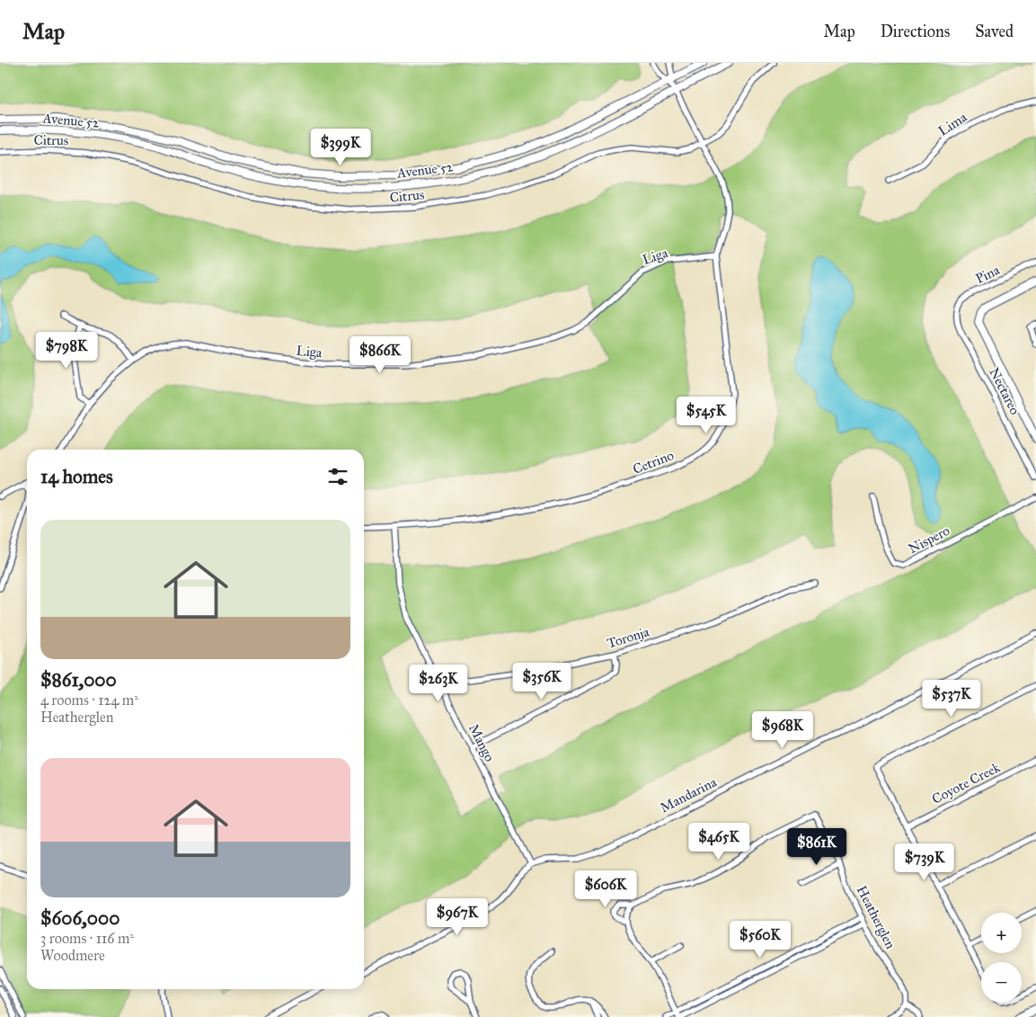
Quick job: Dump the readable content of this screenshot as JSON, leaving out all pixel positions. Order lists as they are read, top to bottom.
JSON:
{
  "streets": {
    "main road": ["Avenue 52"],
    "street": [
      "Lima",
      "Citrus",
      "Liga",
      "Pina",
      "Nectareo",
      "Cetrino",
      "Nispero",
      "Toronja",
      "Mango",
      "Coyote Creek",
      "Mandarina",
      "Heatherglen"
    ]
  },
  "crossings": [
    ["Avenue 52", "Cetrino"],
    ["Citrus", "Cetrino"],
    ["Liga", "Cetrino"],
    ["Pina", "Nectareo"],
    ["Cetrino", "Mango"],
    ["Toronja", "Mango"],
    ["Mango", "Mandarina"]
  ],
  "page": {
    "header": "Map",
    "nav": ["Map", "Directions", "Saved"],
    "price": [
      "$399K",
      "$798K",
      "$866K",
      "$545K",
      "$356K",
      "$263K",
      "$537K",
      "$968K",
      "$465K",
      "$861K",
      "$739K",
      "$606K",
      "$967K",
      "$560K"
    ],
    "heading": "14 homes",
    "list": [
      {
        "name": "$861,000",
        "note": "4 rooms · 124 m² · Heatherglen"
      },
      {
        "name": "$606,000",
        "note": "3 rooms · 116 m² · Woodmere"
      }
    ],
    "map_buttons": ["+", "−"]
  }
}
